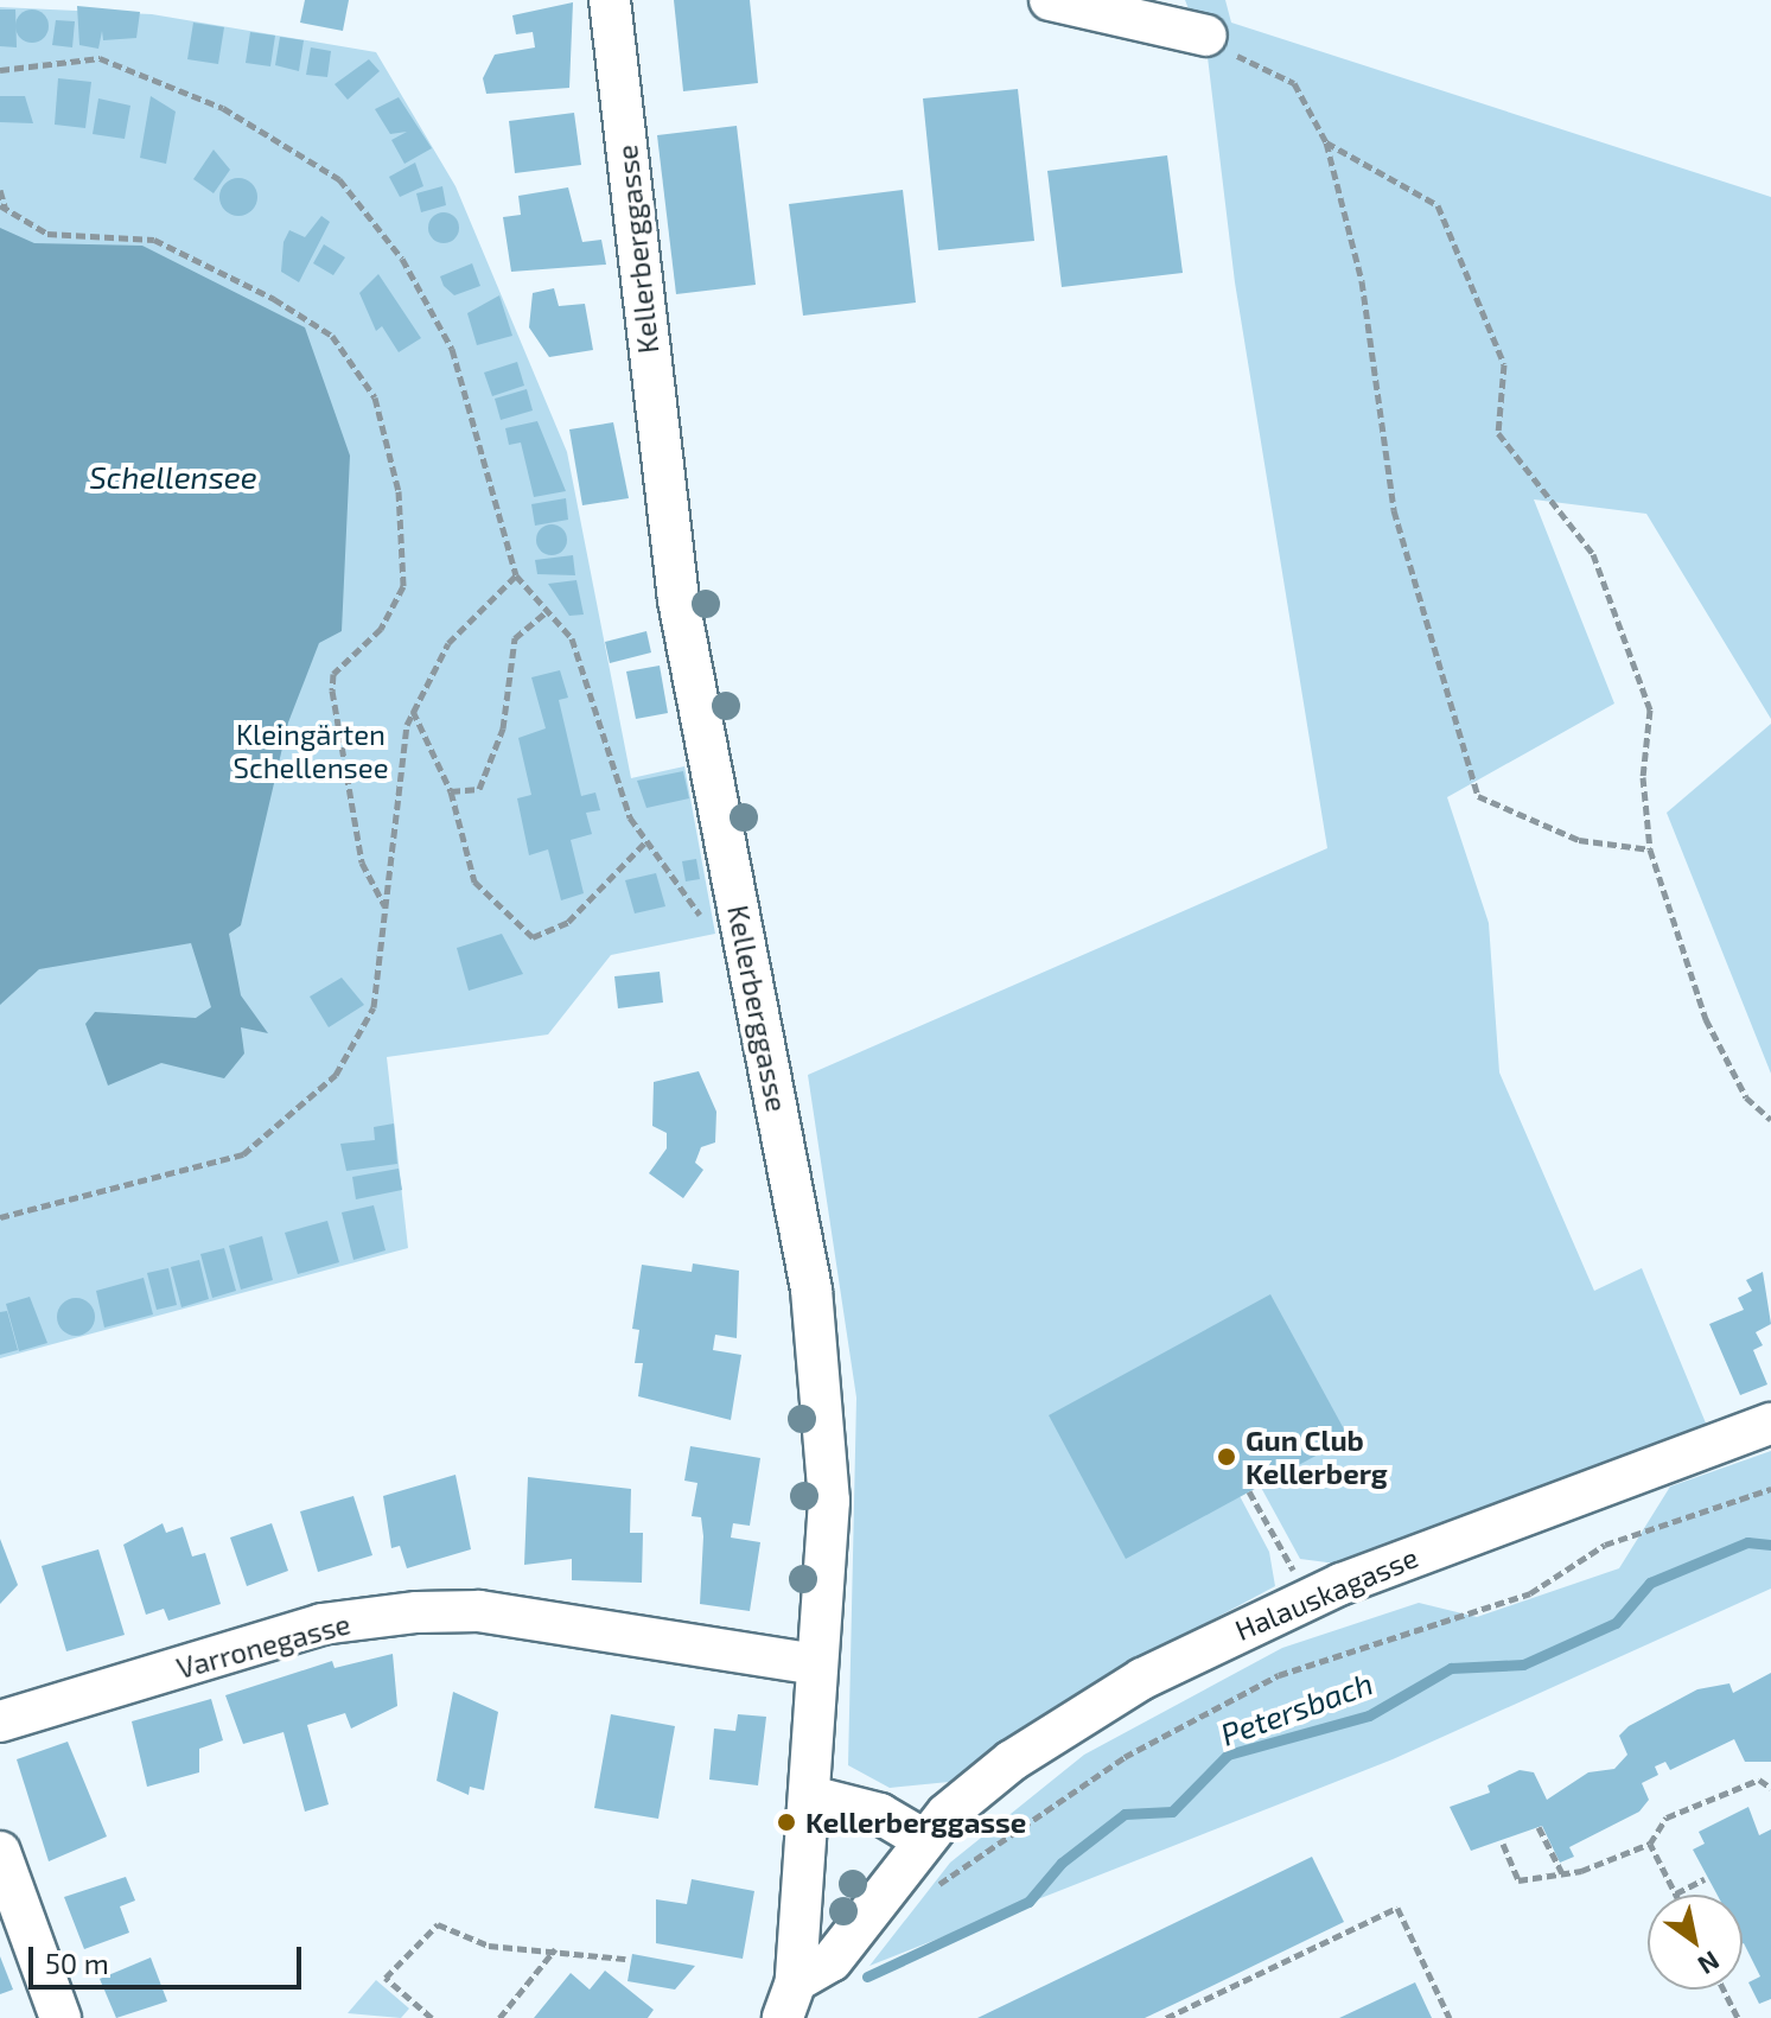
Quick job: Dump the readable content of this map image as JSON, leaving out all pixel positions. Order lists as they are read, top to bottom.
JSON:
{
  "streets": {
    "street": ["Kellerberggasse", "Halauskagasse", "Varronegasse"]
  },
  "crossings": [
    ["Kellerberggasse", "Halauskagasse"],
    ["Kellerberggasse", "Varronegasse"]
  ],
  "water": ["Schellensee", "Petersbach"],
  "parks": ["Kleingärten Schellensee"],
  "places": ["Gun Club Kellerberg", "Kellerberggasse"],
  "scale_bar": "50 m",
  "north": "bottom right"
}
